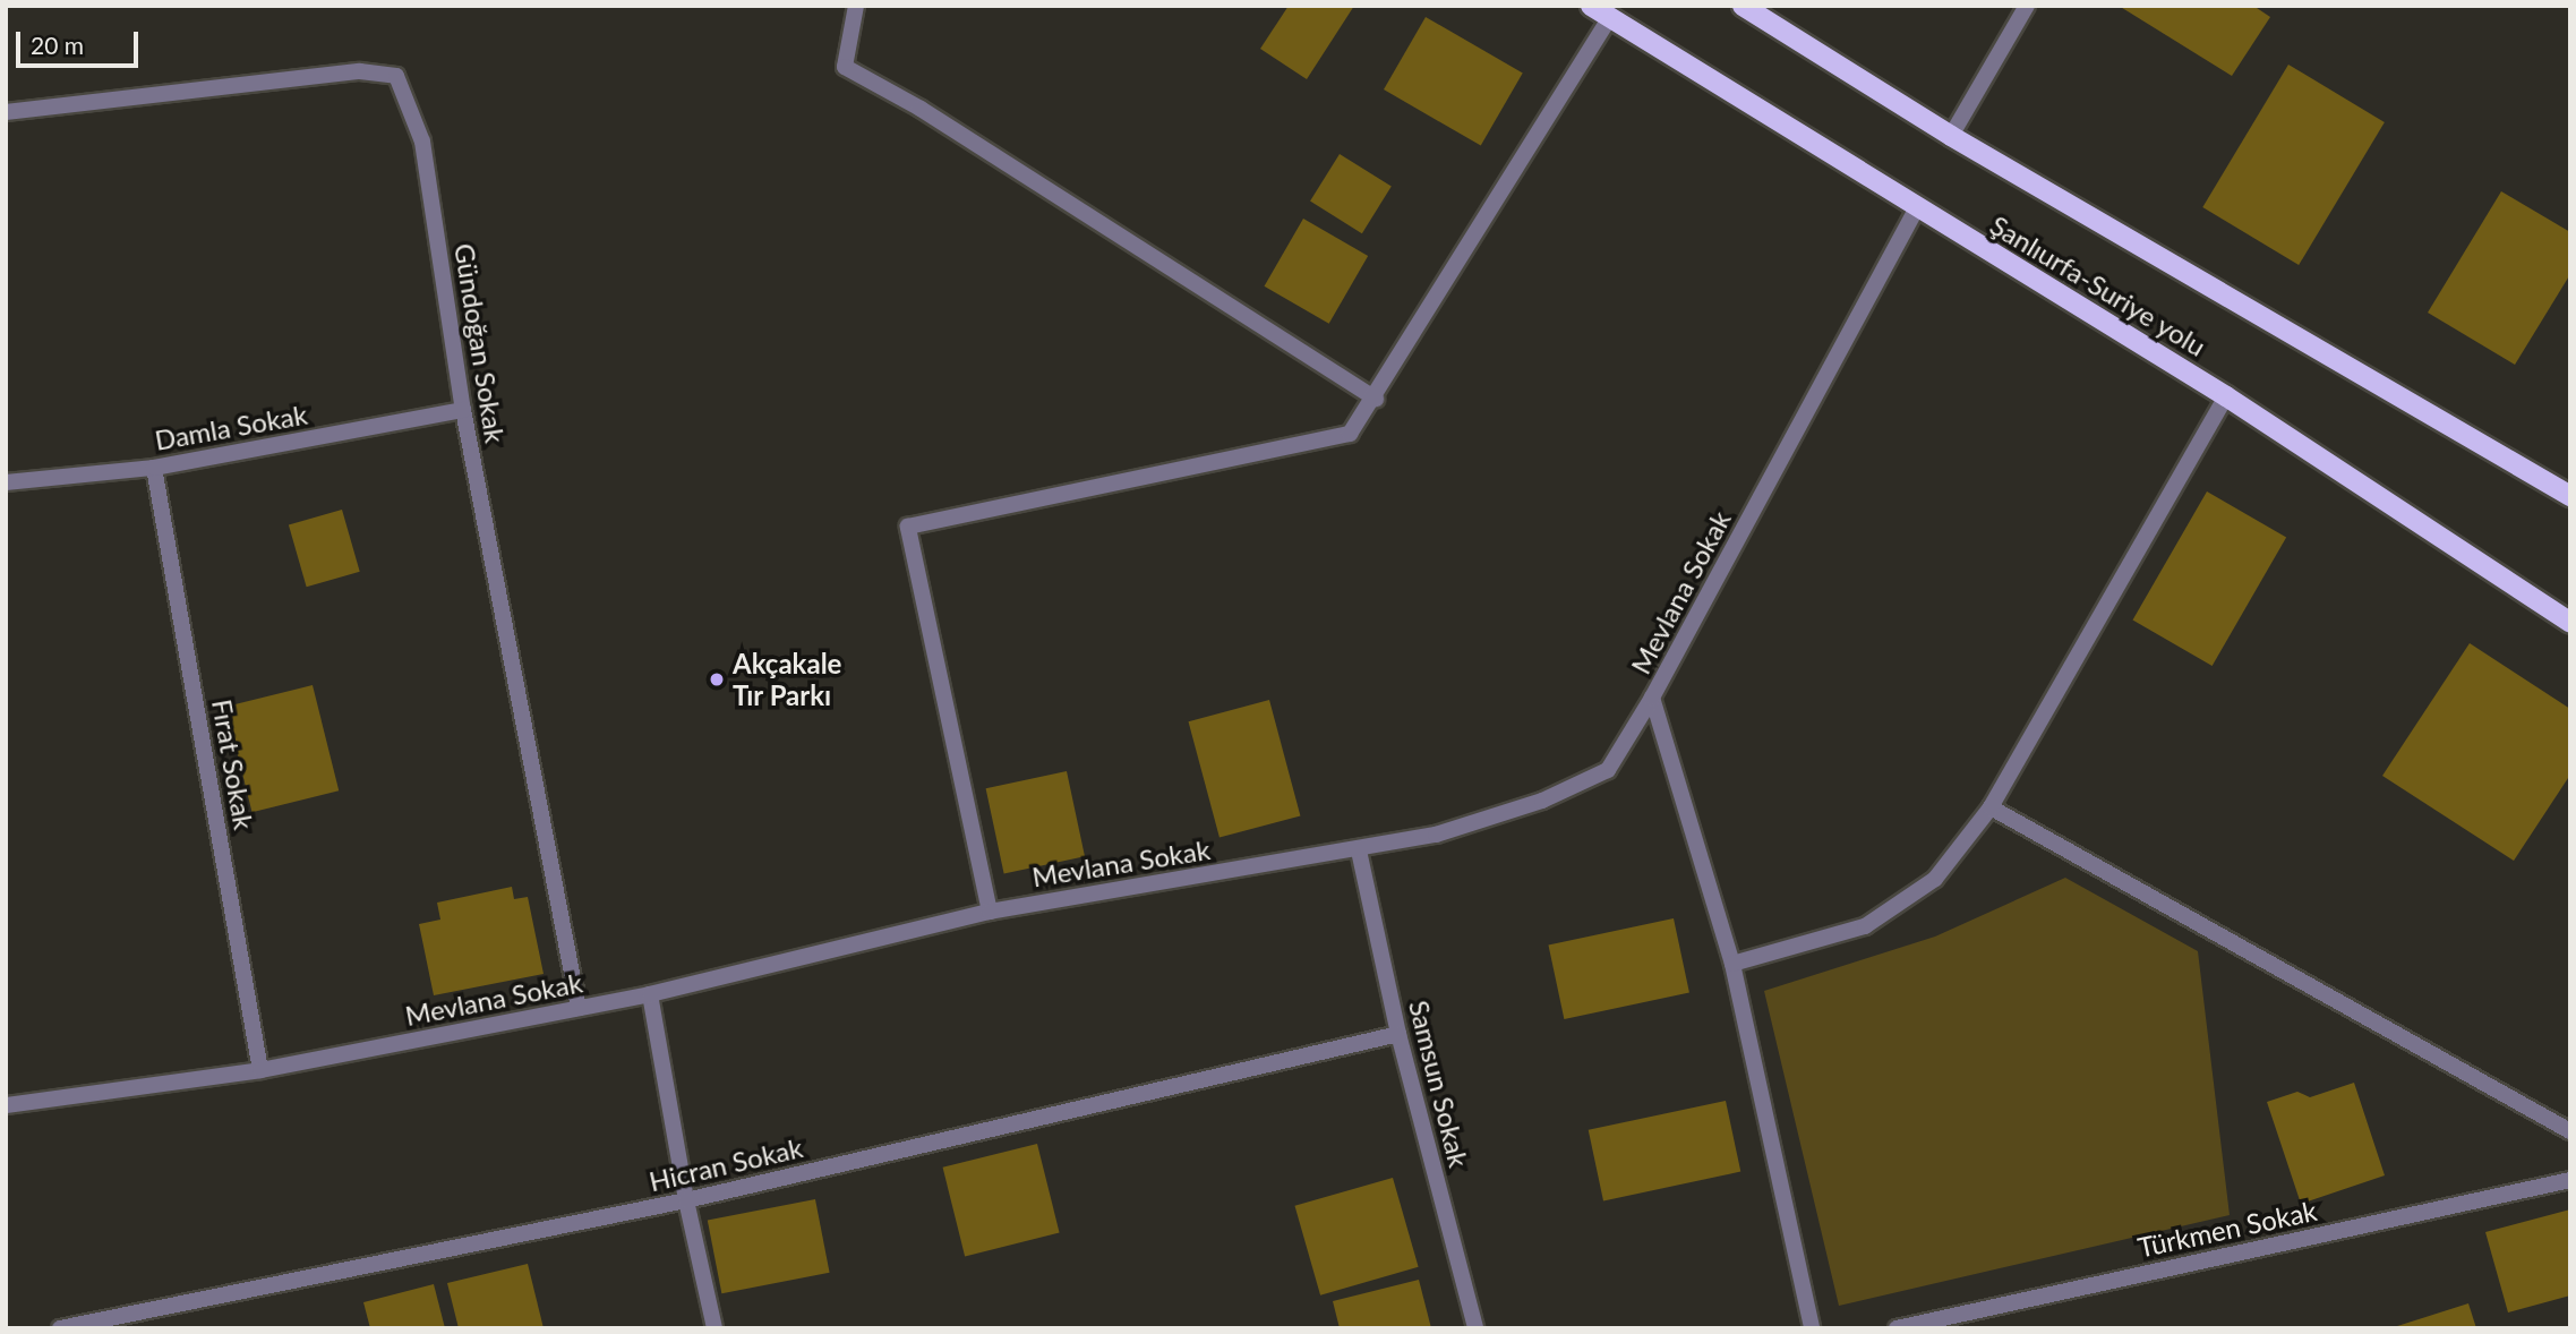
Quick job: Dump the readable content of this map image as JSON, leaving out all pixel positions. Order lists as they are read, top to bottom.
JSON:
{
  "streets": {
    "main road": ["Şanlıurfa-Suriye yolu"],
    "street": [
      "Gündoğan Sokak",
      "Damla Sokak",
      "Mevlana Sokak",
      "Fırat Sokak",
      "Samsun Sokak",
      "Hicran Sokak",
      "Türkmen Sokak"
    ]
  },
  "crossings": [
    ["Şanlıurfa-Suriye yolu", "Mevlana Sokak"],
    ["Gündoğan Sokak", "Damla Sokak"],
    ["Gündoğan Sokak", "Mevlana Sokak"],
    ["Damla Sokak", "Fırat Sokak"],
    ["Mevlana Sokak", "Fırat Sokak"],
    ["Mevlana Sokak", "Samsun Sokak"],
    ["Samsun Sokak", "Hicran Sokak"]
  ],
  "places": ["Akçakale Tır Parkı"],
  "scale_bar": "20 m"
}
